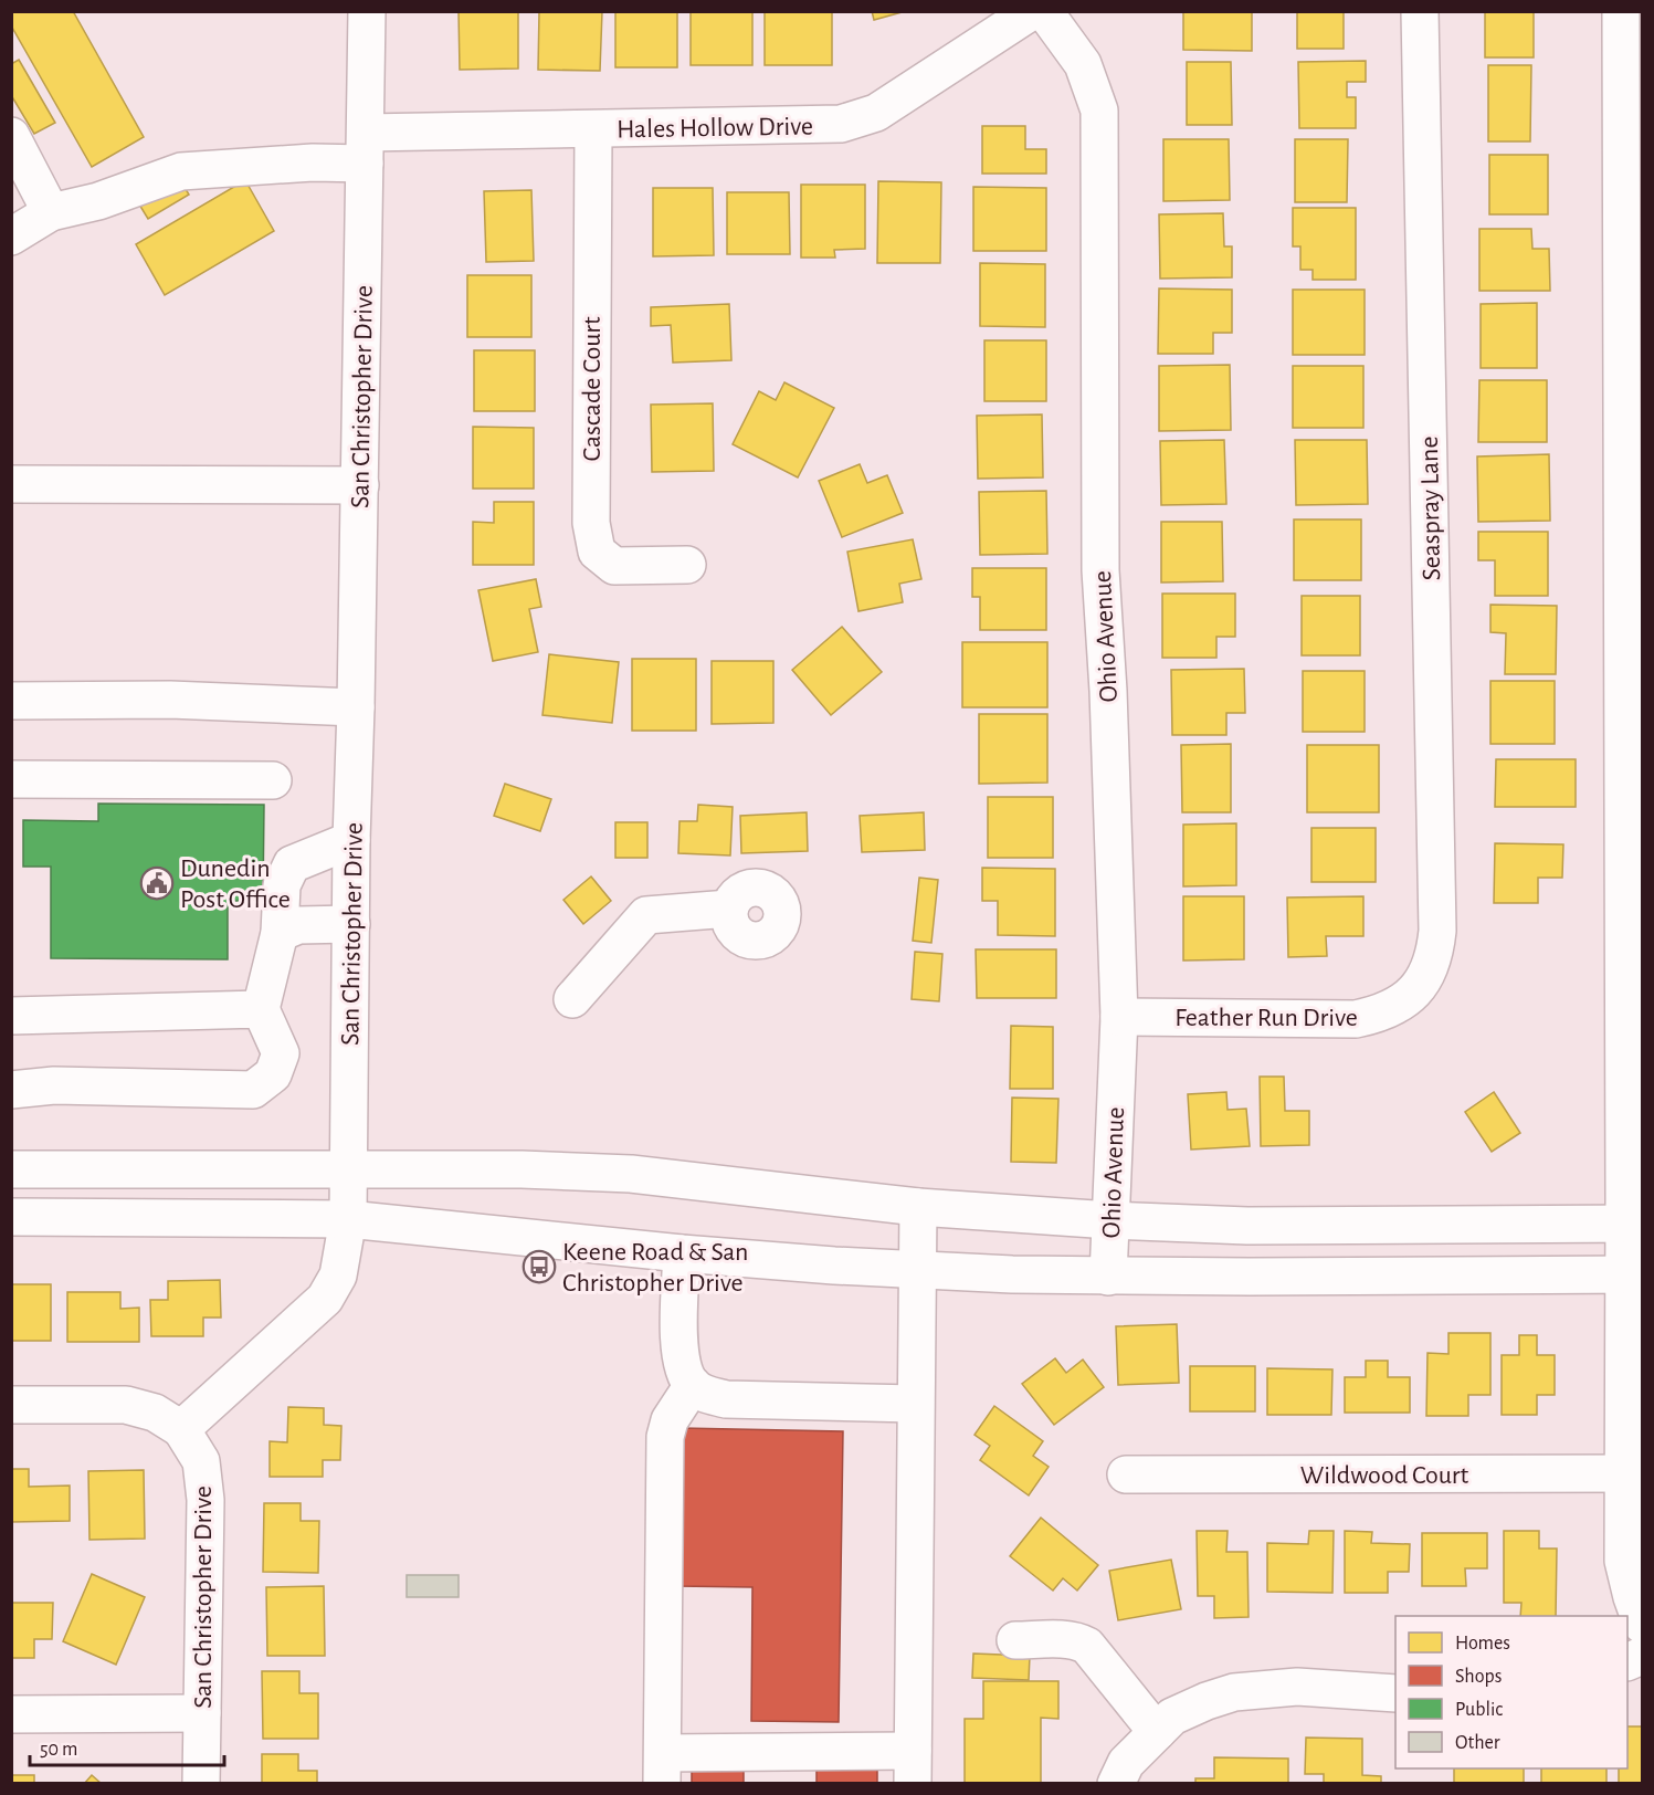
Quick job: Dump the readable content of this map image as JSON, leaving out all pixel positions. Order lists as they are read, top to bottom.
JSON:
{
  "streets": {
    "street": [
      "Hales Hollow Drive",
      "Cascade Court",
      "San Christopher Drive",
      "Seaspray Lane",
      "Ohio Avenue",
      "Feather Run Drive",
      "Wildwood Court"
    ]
  },
  "crossings": [
    ["Hales Hollow Drive", "Cascade Court"],
    ["Hales Hollow Drive", "San Christopher Drive"],
    ["Seaspray Lane", "Feather Run Drive"],
    ["Ohio Avenue", "Feather Run Drive"]
  ],
  "places": {
    "public building": ["Dunedin Post Office"],
    "bus stop": ["Keene Road & San Christopher Drive"]
  },
  "legend": [
    "Homes",
    "Shops",
    "Public",
    "Other"
  ],
  "scale_bar": "50 m"
}
